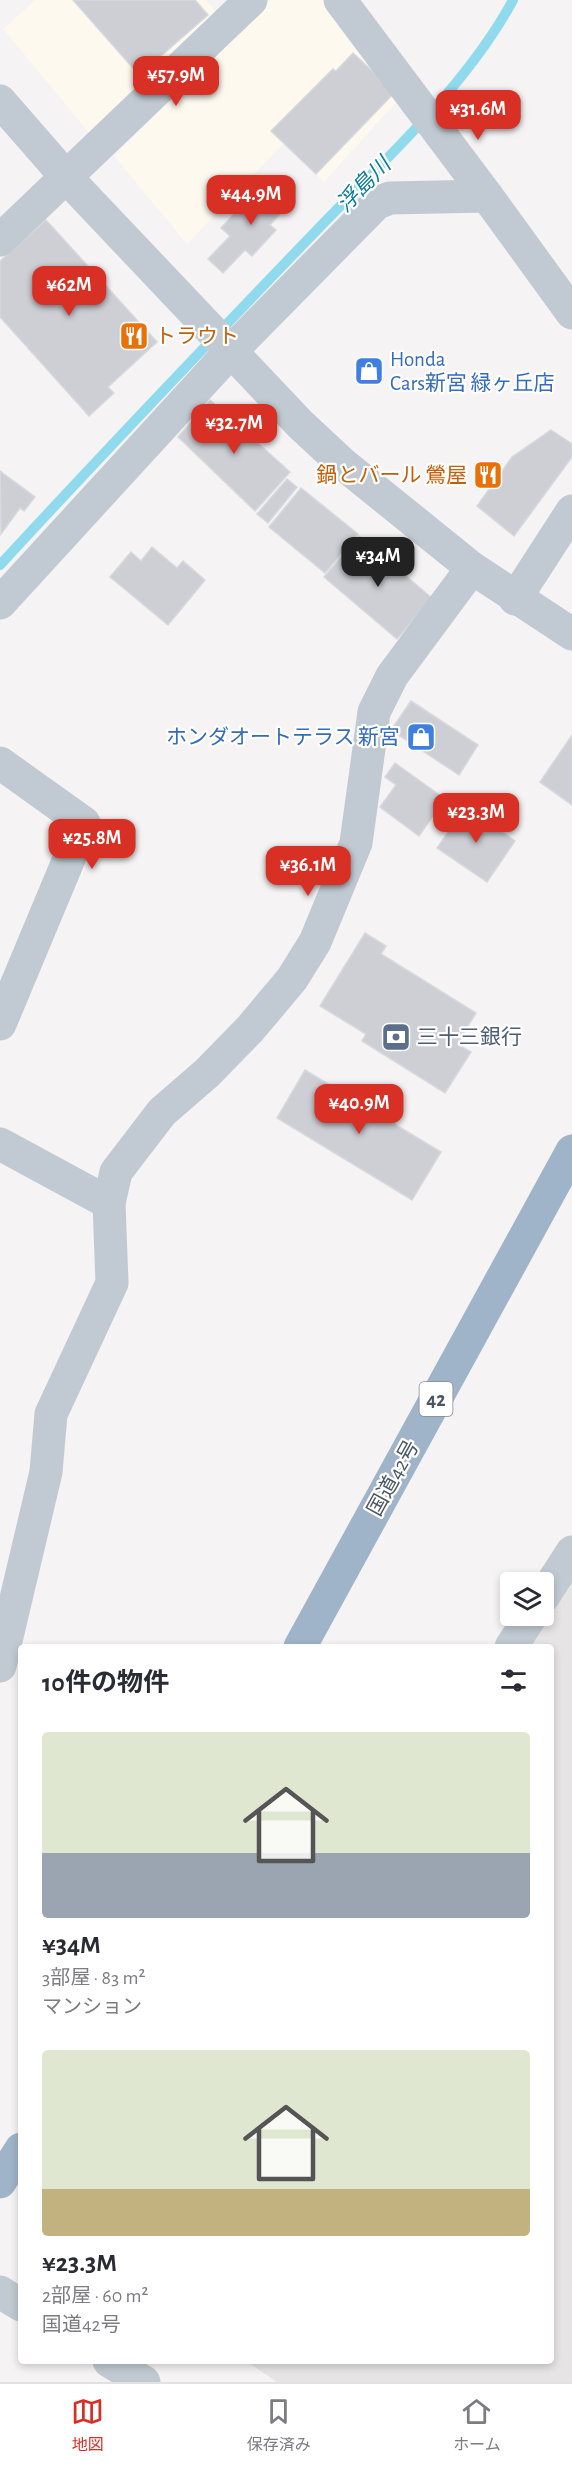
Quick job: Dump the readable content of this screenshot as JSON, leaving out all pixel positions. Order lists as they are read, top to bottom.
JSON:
{
  "streets": {
    "highway": ["42", "国道42号"]
  },
  "water": ["浮島川"],
  "places": {
    "restaurant": ["トラウト", "鍋とバール 鶯屋"],
    "shop": ["Honda Cars新宮 緑ヶ丘店", "ホンダオートテラス 新宮"],
    "bank": ["三十三銀行"]
  },
  "page": {
    "price": [
      "¥57.9M",
      "¥31.6M",
      "¥44.9M",
      "¥62M",
      "¥32.7M",
      "¥34M",
      "¥23.3M",
      "¥25.8M",
      "¥36.1M",
      "¥40.9M"
    ],
    "heading": "10件の物件",
    "list": [
      {
        "name": "¥34M",
        "note": "3部屋 · 83 m² · マンション"
      },
      {
        "name": "¥23.3M",
        "note": "2部屋 · 60 m² · 国道42号"
      }
    ],
    "tabs": ["地図", "保存済み", "ホーム"]
  }
}
